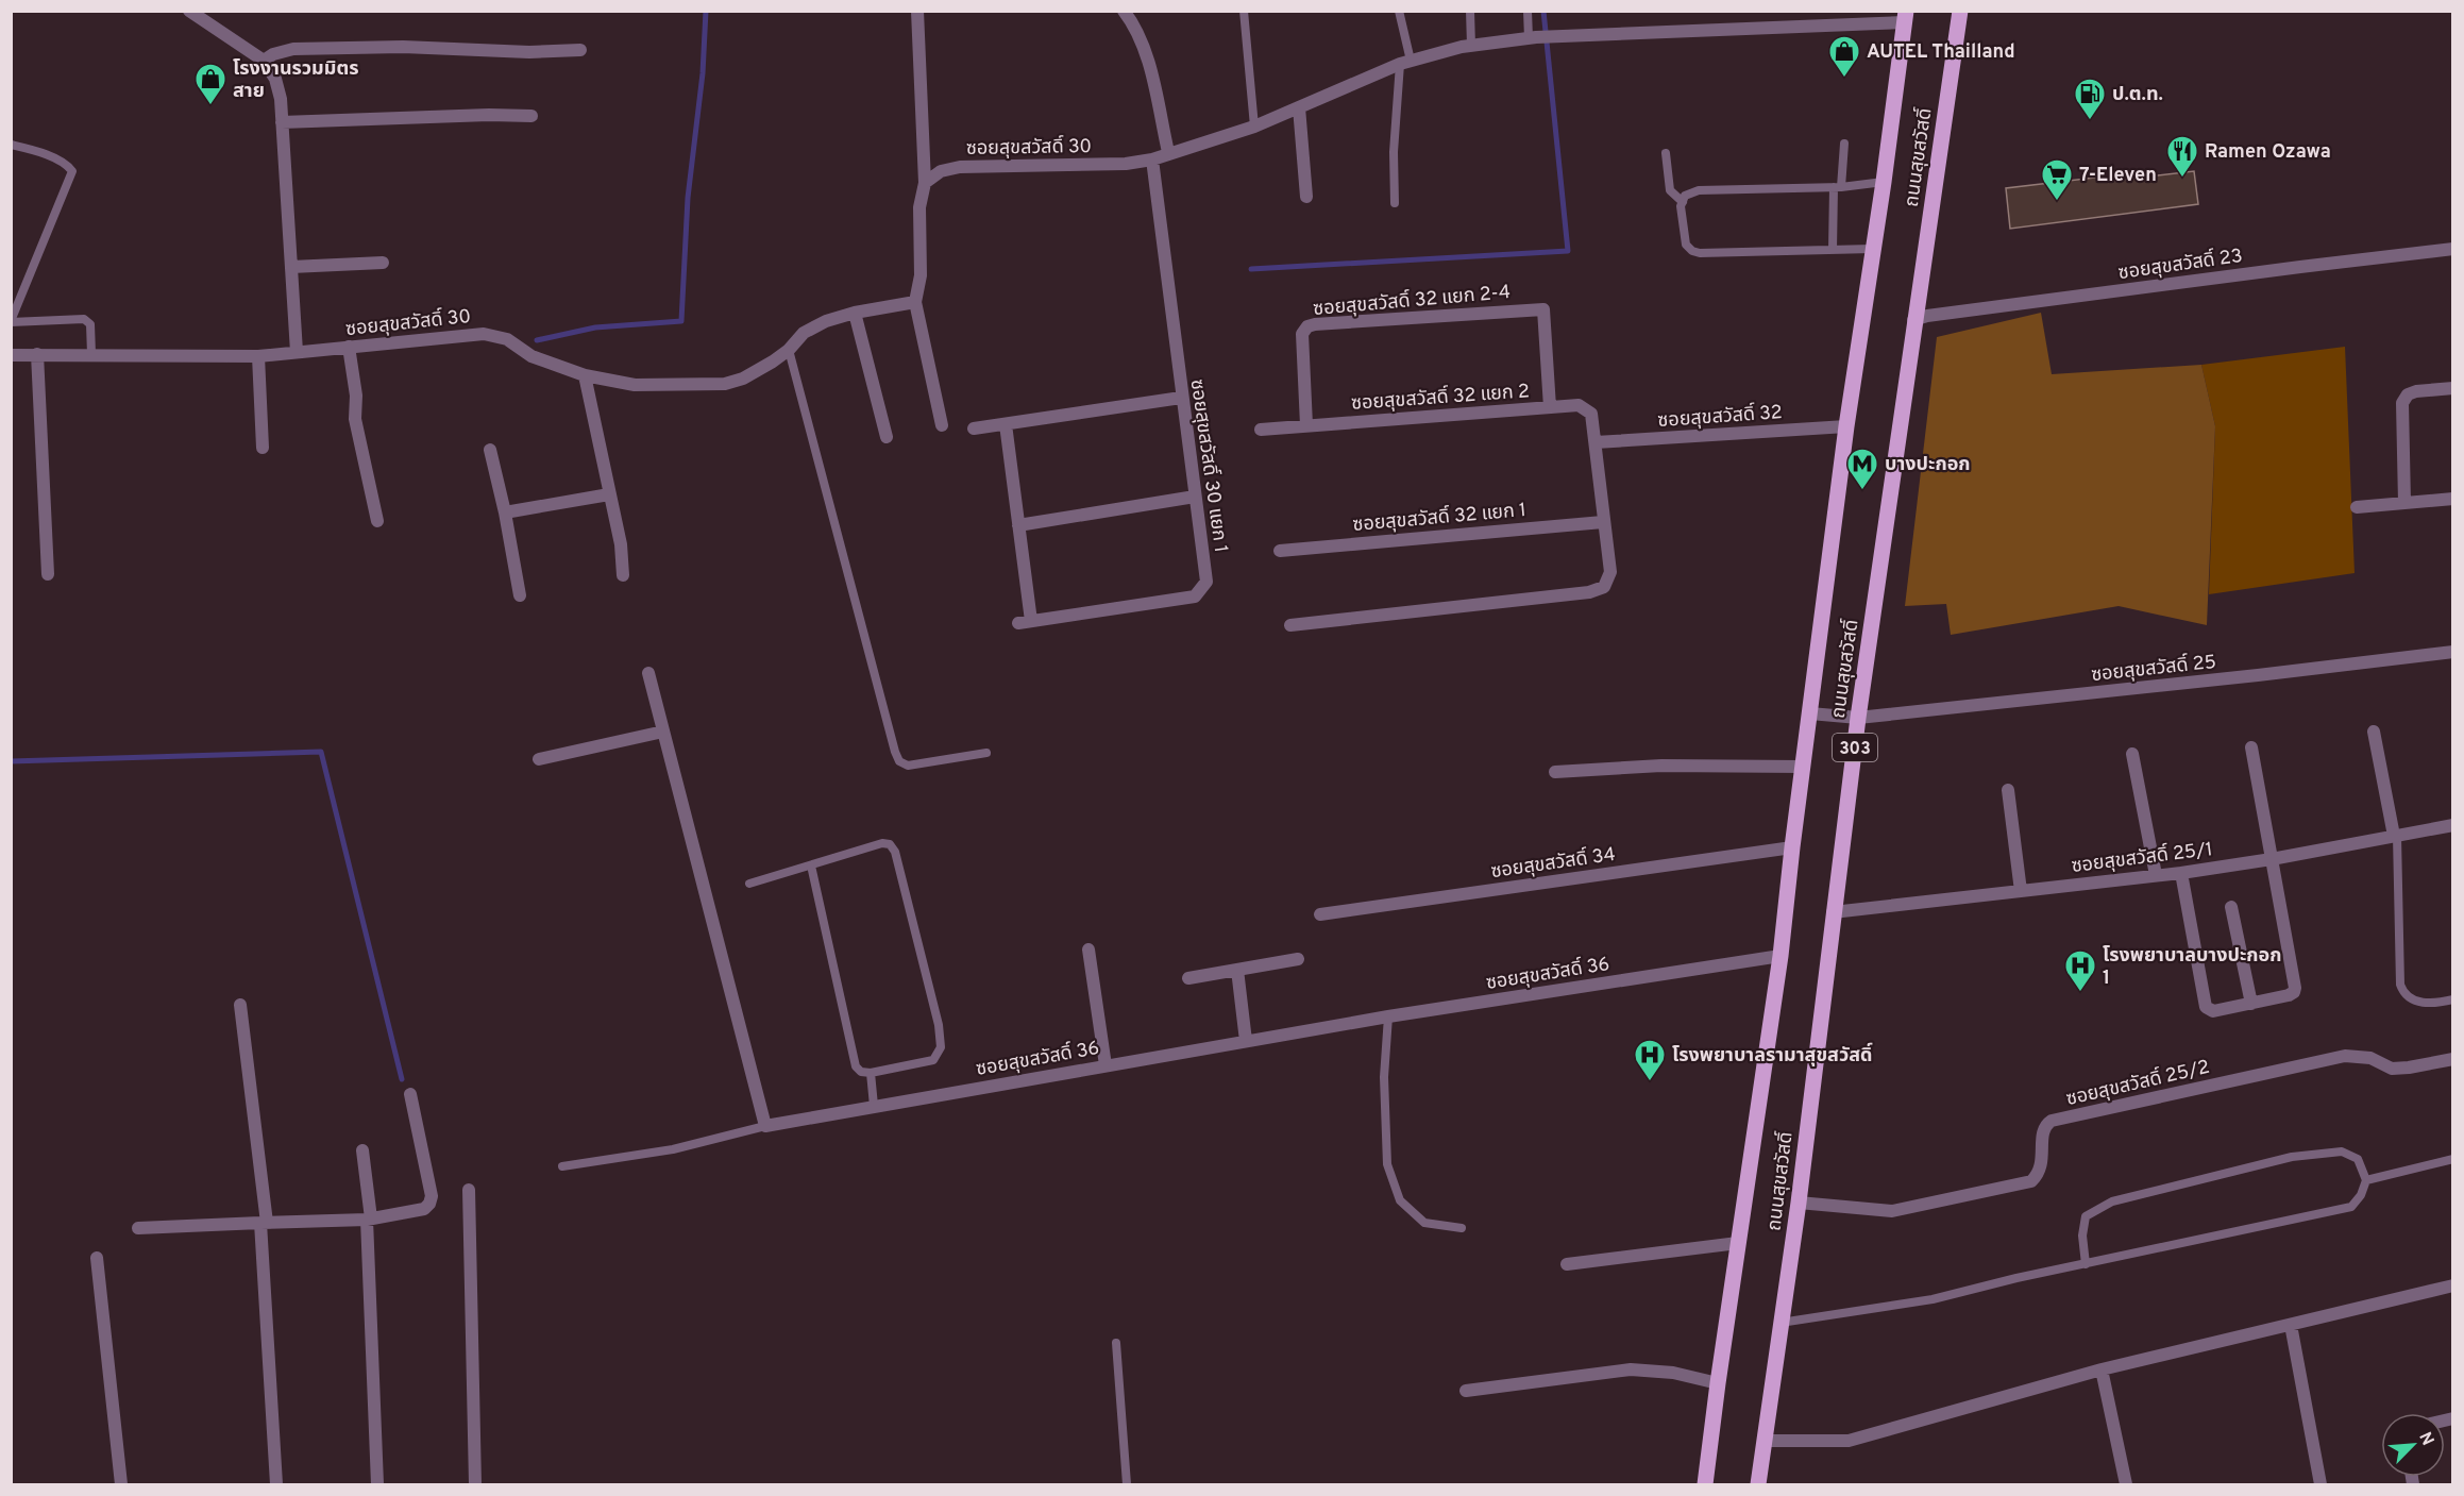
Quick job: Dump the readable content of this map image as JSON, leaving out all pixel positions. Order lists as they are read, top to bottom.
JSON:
{
  "streets": {
    "main road": ["ถนนสุขสวัสดิ์", "303"],
    "street": [
      "ซอยสุขสวัสดิ์ 30",
      "ซอยสุขสวัสดิ์ 23",
      "ซอยสุขสวัสดิ์ 32 แยก 2-4",
      "ซอยสุขสวัสดิ์ 32 แยก 2",
      "ซอยสุขสวัสดิ์ 32",
      "ซอยสุขสวัสดิ์ 30 แยก 1",
      "ซอยสุขสวัสดิ์ 32 แยก 1",
      "ซอยสุขสวัสดิ์ 25",
      "ซอยสุขสวัสดิ์ 25/1",
      "ซอยสุขสวัสดิ์ 34",
      "ซอยสุขสวัสดิ์ 36",
      "ซอยสุขสวัสดิ์ 25/2"
    ]
  },
  "crossings": [
    ["ซอยสุขสวัสดิ์ 30", "ถนนสุขสวัสดิ์"],
    ["ซอยสุขสวัสดิ์ 30", "ซอยสุขสวัสดิ์ 30 แยก 1"],
    ["ถนนสุขสวัสดิ์", "ซอยสุขสวัสดิ์ 23"],
    ["ถนนสุขสวัสดิ์", "ซอยสุขสวัสดิ์ 32"],
    ["ถนนสุขสวัสดิ์", "ซอยสุขสวัสดิ์ 25"],
    ["ถนนสุขสวัสดิ์", "ซอยสุขสวัสดิ์ 25/1"],
    ["ถนนสุขสวัสดิ์", "ซอยสุขสวัสดิ์ 34"],
    ["ถนนสุขสวัสดิ์", "ซอยสุขสวัสดิ์ 36"],
    ["ถนนสุขสวัสดิ์", "ซอยสุขสวัสดิ์ 25/2"],
    ["ซอยสุขสวัสดิ์ 32 แยก 2-4", "ซอยสุขสวัสดิ์ 32 แยก 2"],
    ["ซอยสุขสวัสดิ์ 32 แยก 2", "ซอยสุขสวัสดิ์ 32"],
    ["ซอยสุขสวัสดิ์ 32 แยก 2", "ซอยสุขสวัสดิ์ 32 แยก 1"]
  ],
  "places": {
    "shop": ["AUTEL Thailland", "โรงงานรวมมิตร สาย"],
    "fuel station": ["ป.ต.ท."],
    "restaurant": ["Ramen Ozawa"],
    "supermarket": ["7-Eleven"],
    "metro station": ["บางปะกอก"],
    "hospital": ["โรงพยาบาลบางปะกอก 1", "โรงพยาบาลรามาสุขสวัสดิ์"]
  },
  "north": "top right"
}
